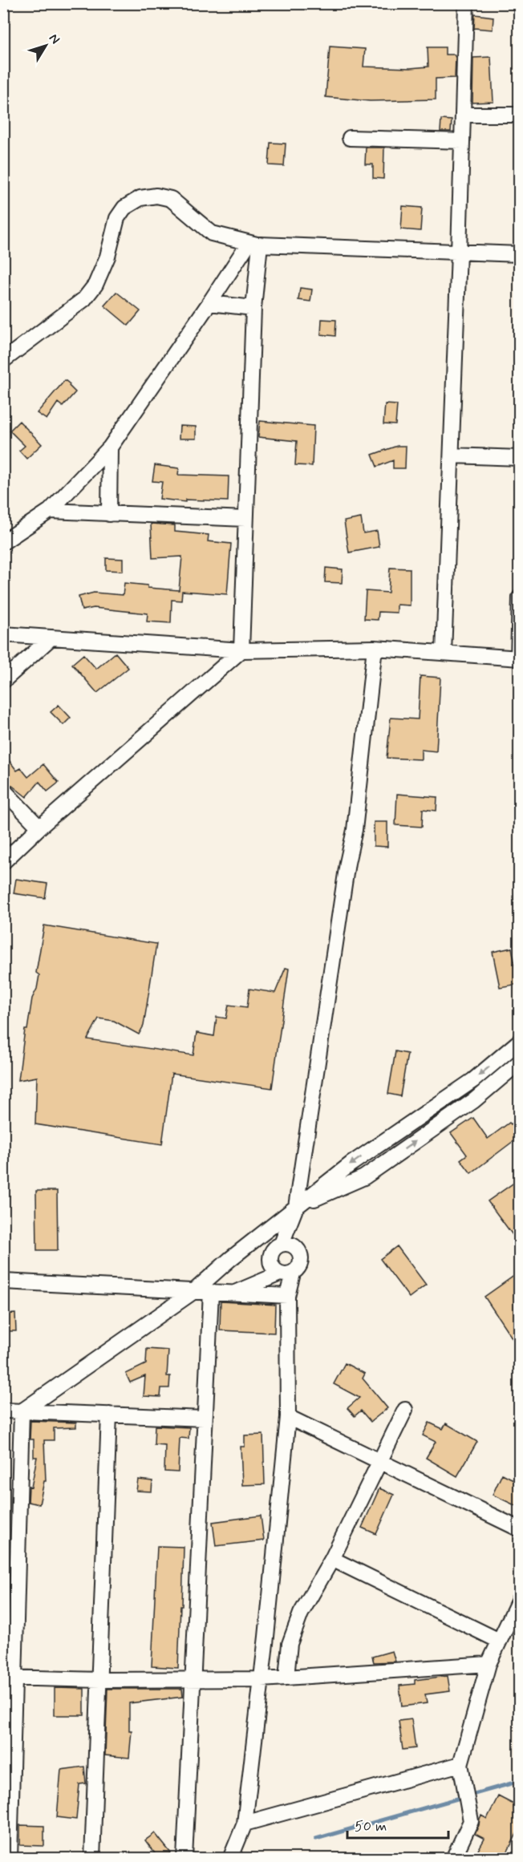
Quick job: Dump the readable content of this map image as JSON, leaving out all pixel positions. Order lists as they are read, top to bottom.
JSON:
{
  "scale_bar": "50 m",
  "north": "top right"
}
